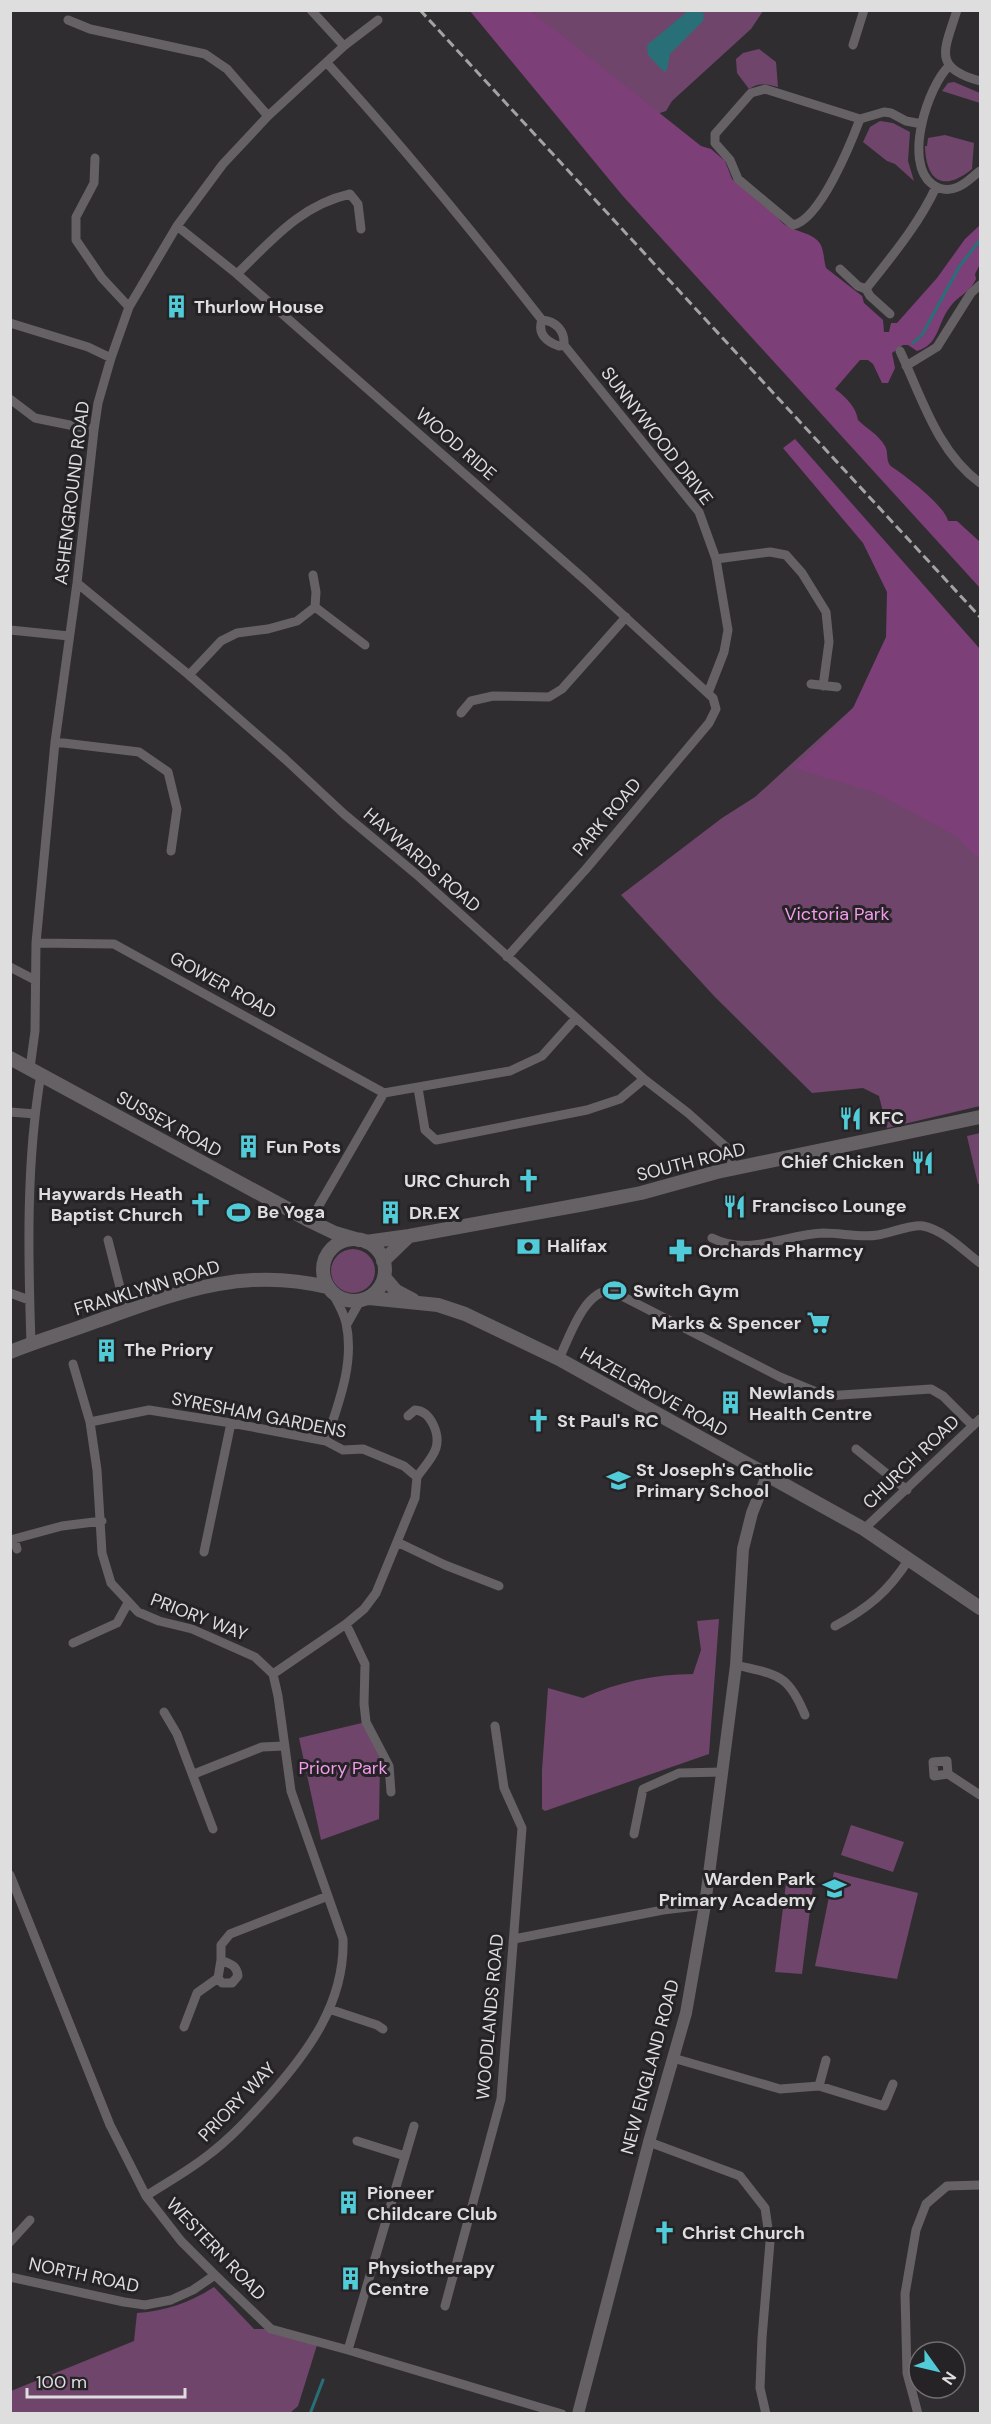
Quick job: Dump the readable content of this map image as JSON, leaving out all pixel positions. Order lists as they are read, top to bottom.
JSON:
{
  "streets": {
    "main road": [
      "SUSSEX ROAD",
      "SOUTH ROAD",
      "FRANKLYNN ROAD",
      "HAZELGROVE ROAD"
    ],
    "street": [
      "SUNNYWOOD DRIVE",
      "WOOD RIDE",
      "ASHENGROUND ROAD",
      "PARK ROAD",
      "HAYWARDS ROAD",
      "GOWER ROAD",
      "SYRESHAM GARDENS",
      "CHURCH ROAD",
      "PRIORY WAY",
      "WOODLANDS ROAD",
      "NEW ENGLAND ROAD",
      "WESTERN ROAD",
      "NORTH ROAD"
    ]
  },
  "crossings": [
    ["SUNNYWOOD DRIVE", "WOOD RIDE"],
    ["SUNNYWOOD DRIVE", "ASHENGROUND ROAD"],
    ["SUNNYWOOD DRIVE", "PARK ROAD"],
    ["WOOD RIDE", "ASHENGROUND ROAD"],
    ["WOOD RIDE", "PARK ROAD"],
    ["ASHENGROUND ROAD", "HAYWARDS ROAD"],
    ["ASHENGROUND ROAD", "GOWER ROAD"],
    ["ASHENGROUND ROAD", "SUSSEX ROAD"],
    ["ASHENGROUND ROAD", "FRANKLYNN ROAD"],
    ["PARK ROAD", "HAYWARDS ROAD"],
    ["HAYWARDS ROAD", "SOUTH ROAD"],
    ["SUSSEX ROAD", "SOUTH ROAD"],
    ["SUSSEX ROAD", "FRANKLYNN ROAD"],
    ["SUSSEX ROAD", "HAZELGROVE ROAD"],
    ["SOUTH ROAD", "FRANKLYNN ROAD"],
    ["SOUTH ROAD", "HAZELGROVE ROAD"],
    ["FRANKLYNN ROAD", "HAZELGROVE ROAD"],
    ["HAZELGROVE ROAD", "CHURCH ROAD"],
    ["HAZELGROVE ROAD", "NEW ENGLAND ROAD"],
    ["SYRESHAM GARDENS", "PRIORY WAY"],
    ["PRIORY WAY", "WESTERN ROAD"],
    ["WESTERN ROAD", "NORTH ROAD"]
  ],
  "parks": ["Victoria Park", "Priory Park"],
  "places": {
    "building": [
      "Thurlow House",
      "Fun Pots",
      "DR.EX",
      "The Priory",
      "Newlands Health Centre",
      "Pioneer Childcare Club",
      "Physiotherapy Centre"
    ],
    "restaurant": ["KFC", "Chief Chicken", "Francisco Lounge"],
    "church": [
      "URC Church",
      "Haywards Heath Baptist Church",
      "St Paul's RC",
      "Christ Church"
    ],
    "sports": ["Be Yoga", "Switch Gym"],
    "bank": ["Halifax"],
    "pharmacy": ["Orchards Pharmcy"],
    "supermarket": ["Marks & Spencer"],
    "school or university": ["St Joseph's Catholic Primary School", "Warden Park Primary Academy"]
  },
  "scale_bar": "100 m",
  "north": "bottom right"
}
